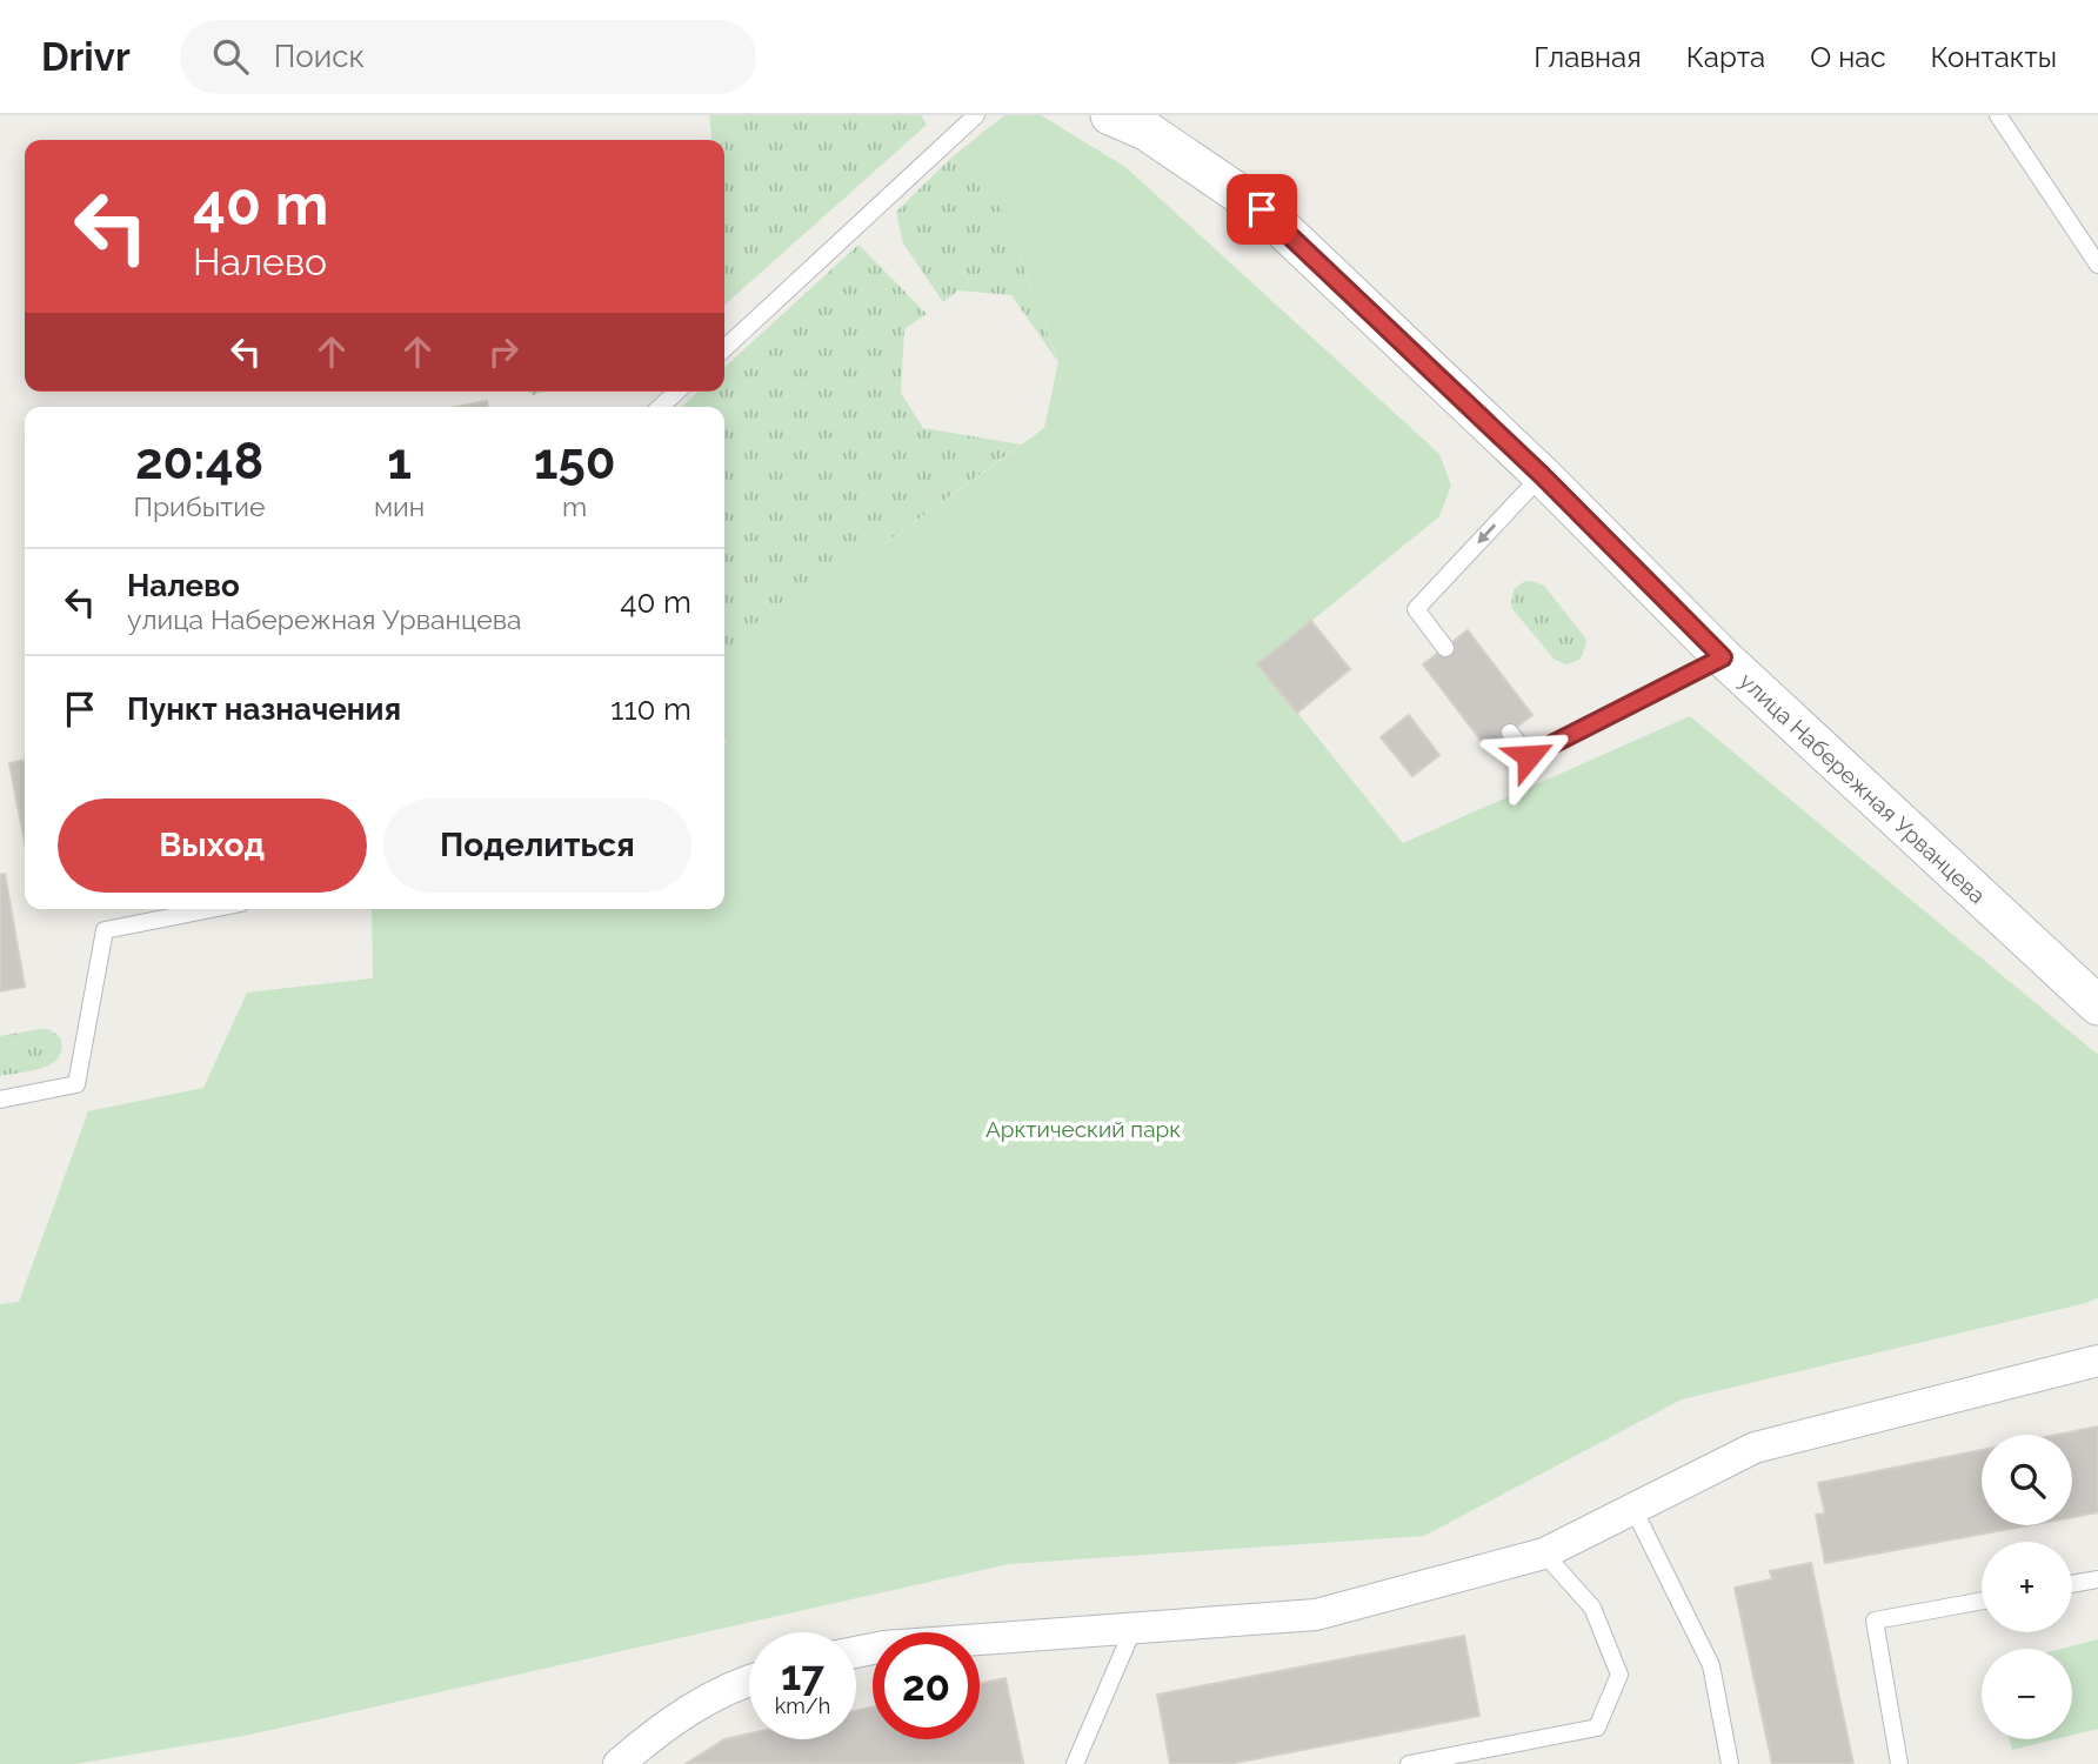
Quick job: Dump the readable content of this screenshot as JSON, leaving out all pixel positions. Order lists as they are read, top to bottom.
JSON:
{
  "streets": {
    "street": ["улица Набережная Урванцева"]
  },
  "parks": ["Арктический парк"],
  "page": {
    "header": "Drivr",
    "search": "Поиск",
    "nav": [
      "Главная",
      "Карта",
      "О нас",
      "Контакты"
    ],
    "turn": ["40 m", "Налево"],
    "eta": [
      "20:48",
      "Прибытие",
      "1",
      "мин",
      "150",
      "m"
    ],
    "list": [
      {
        "name": "Налево",
        "note": "улица Набережная Урванцева",
        "value": "40 m"
      },
      {
        "name": "Пункт назначения",
        "value": "110 m"
      }
    ],
    "buttons": ["Выход", "Поделиться"],
    "map_buttons": ["+", "−"],
    "speed": "17 km/h",
    "limit": "20"
  }
}
